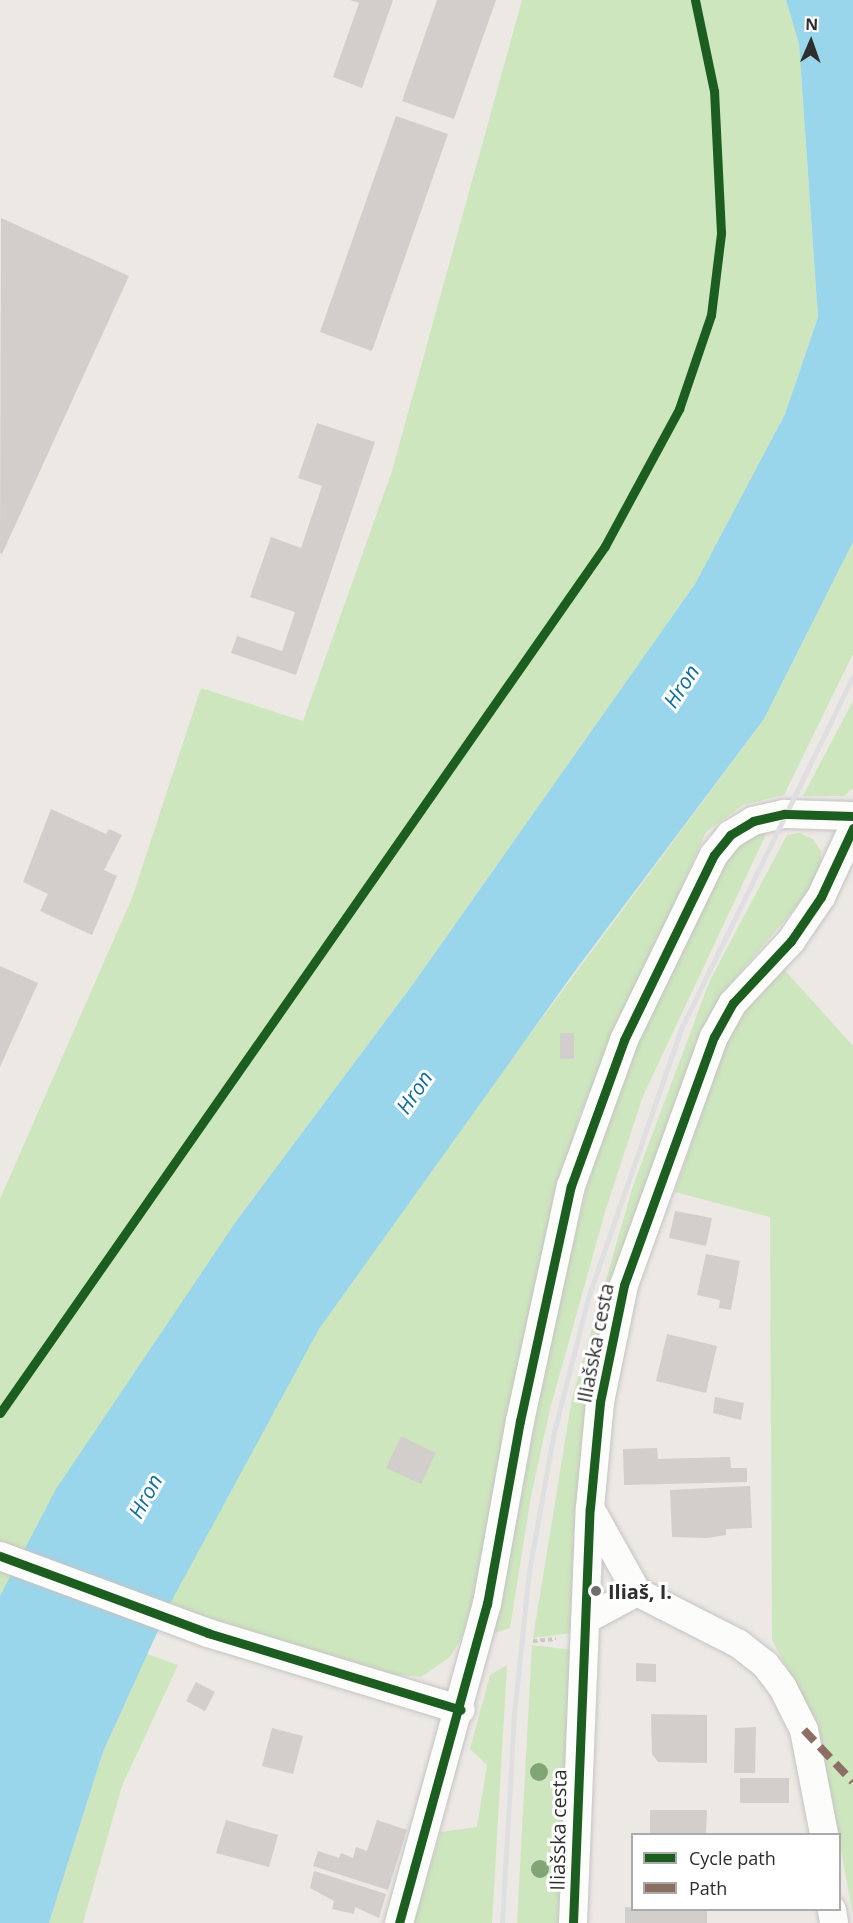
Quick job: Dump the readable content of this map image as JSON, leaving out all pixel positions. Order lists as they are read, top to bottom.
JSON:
{
  "streets": {
    "street": ["Iliašska cesta"]
  },
  "water": ["Hron"],
  "places": ["Iliaš, I."],
  "legend": ["Cycle path", "Path"],
  "north": "top"
}
